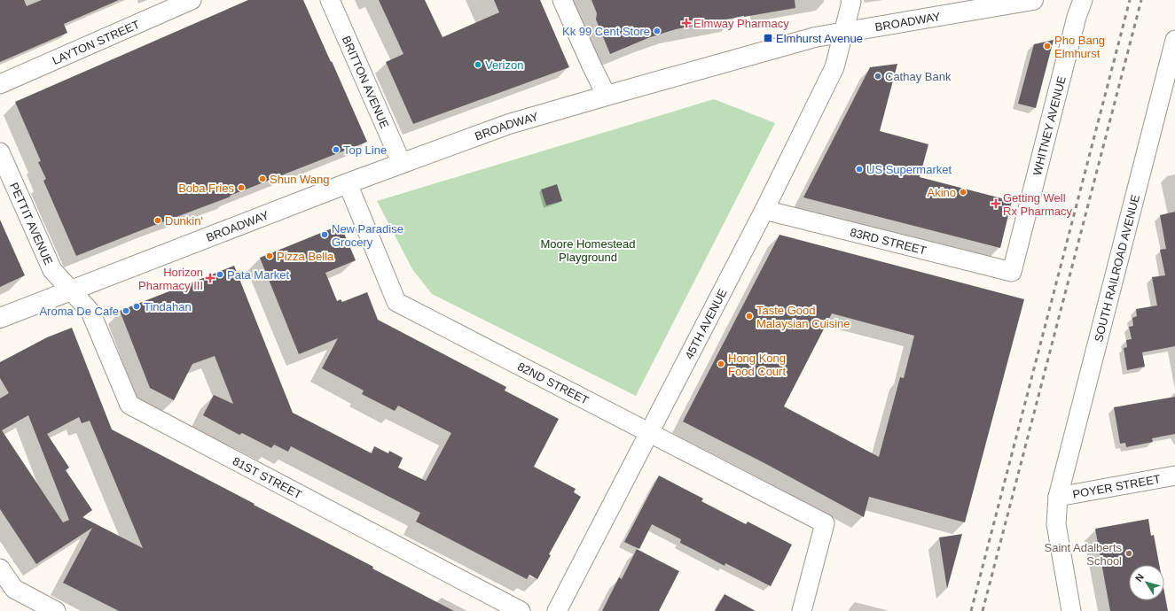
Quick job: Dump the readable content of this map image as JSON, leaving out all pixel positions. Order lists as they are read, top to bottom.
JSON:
{
  "streets": {
    "main road": ["BROADWAY"],
    "street": [
      "LAYTON STREET",
      "BRITTON AVENUE",
      "WHITNEY AVENUE",
      "PETTIT AVENUE",
      "83RD STREET",
      "SOUTH RAILROAD AVENUE",
      "45TH AVENUE",
      "82ND STREET",
      "81ST STREET",
      "POYER STREET"
    ]
  },
  "crossings": [
    ["BROADWAY", "BRITTON AVENUE"],
    ["BROADWAY", "PETTIT AVENUE"],
    ["BROADWAY", "45TH AVENUE"],
    ["BROADWAY", "82ND STREET"],
    ["BROADWAY", "81ST STREET"],
    ["WHITNEY AVENUE", "83RD STREET"],
    ["PETTIT AVENUE", "81ST STREET"],
    ["83RD STREET", "45TH AVENUE"],
    ["SOUTH RAILROAD AVENUE", "POYER STREET"],
    ["45TH AVENUE", "82ND STREET"]
  ],
  "parks": ["Moore Homestead Playground"],
  "places": {
    "health": ["Elmway Pharmacy", "Getting Well Rx Pharmacy", "Horizon Pharmacy III"],
    "other": [
      "Kk 99 Cent Store",
      "Pho Bang Elmhurst",
      "Verizon",
      "Cathay Bank",
      "Top Line",
      "US Supermarket",
      "Shun Wang",
      "Boba Fries",
      "Akino",
      "Dunkin'",
      "New Paradise Grocery",
      "Pizza Bella",
      "Pata Market",
      "Tindahan",
      "Aroma De Cafe",
      "Taste Good Malaysian Cuisine",
      "Hong Kong Food Court",
      "Saint Adalberts School"
    ],
    "transit": ["Elmhurst Avenue"]
  },
  "north": "top left"
}
